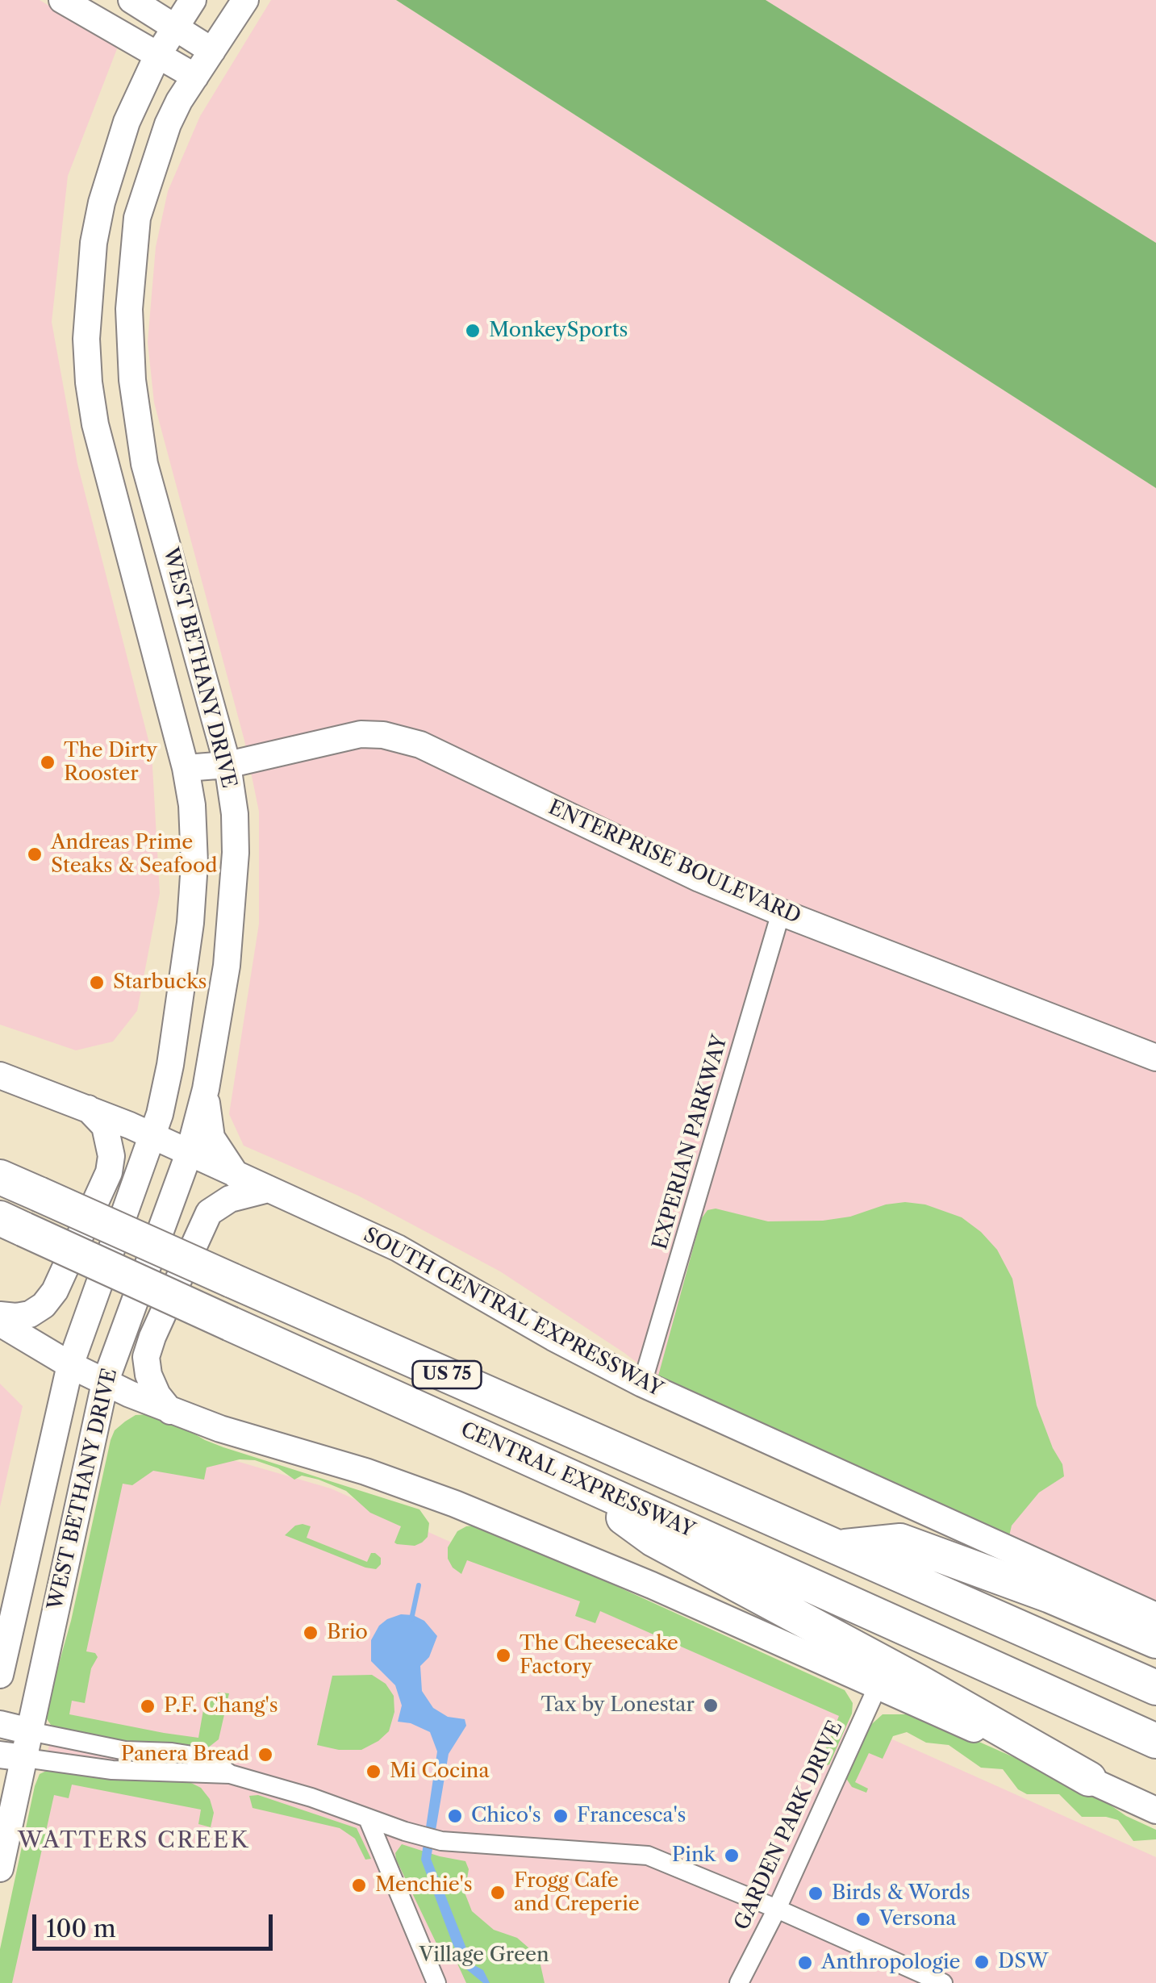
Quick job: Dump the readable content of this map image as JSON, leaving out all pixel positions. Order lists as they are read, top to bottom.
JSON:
{
  "streets": {
    "highway": ["US 75", "CENTRAL EXPRESSWAY"],
    "main road": ["WEST BETHANY DRIVE", "ENTERPRISE BOULEVARD", "SOUTH CENTRAL EXPRESSWAY"],
    "street": ["EXPERIAN PARKWAY", "GARDEN PARK DRIVE"]
  },
  "crossings": [
    ["WEST BETHANY DRIVE", "ENTERPRISE BOULEVARD"],
    ["WEST BETHANY DRIVE", "SOUTH CENTRAL EXPRESSWAY"],
    ["ENTERPRISE BOULEVARD", "EXPERIAN PARKWAY"],
    ["EXPERIAN PARKWAY", "SOUTH CENTRAL EXPRESSWAY"]
  ],
  "districts": ["WATTERS CREEK"],
  "parks": ["Village Green"],
  "places": [
    "MonkeySports",
    "The Dirty Rooster",
    "Andreas Prime Steaks & Seafood",
    "Starbucks",
    "Brio",
    "The Cheesecake Factory",
    "Tax by Lonestar",
    "P.F. Chang's",
    "Panera Bread",
    "Mi Cocina",
    "Chico's",
    "Francesca's",
    "Pink",
    "Menchie's",
    "Frogg Cafe and Creperie",
    "Birds & Words",
    "Versona",
    "DSW",
    "Anthropologie"
  ],
  "scale_bar": "100 m"
}
